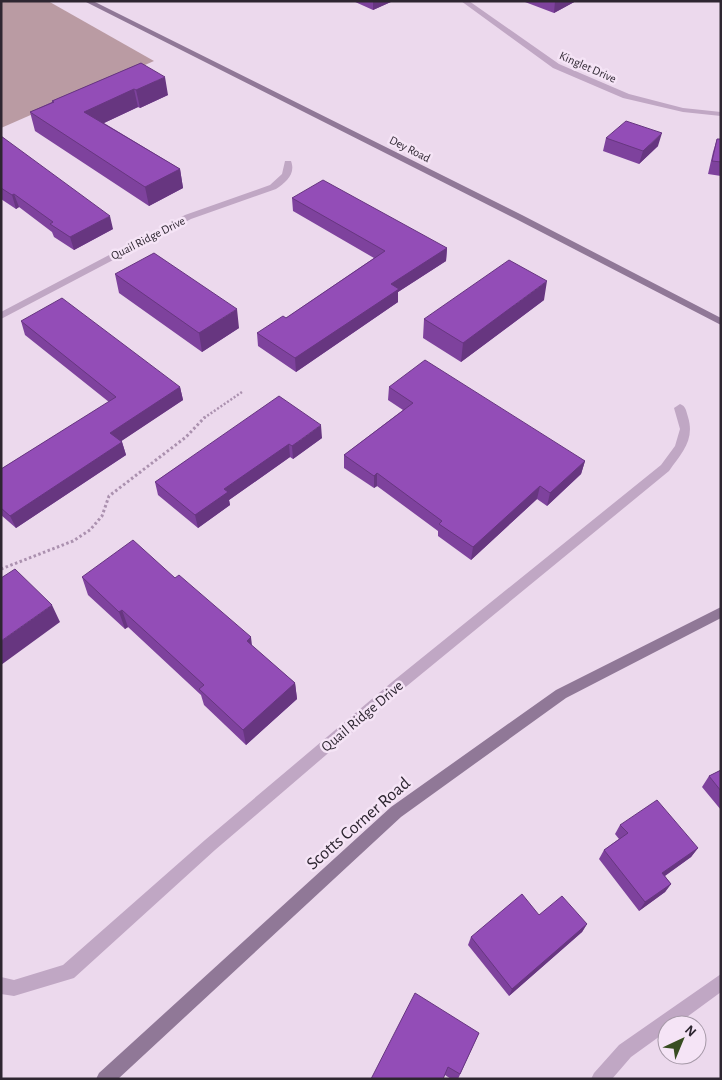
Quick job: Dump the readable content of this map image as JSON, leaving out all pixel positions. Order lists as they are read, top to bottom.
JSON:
{
  "streets": {
    "main road": ["Dey Road", "Scotts Corner Road"],
    "street": ["Kinglet Drive", "Quail Ridge Drive"]
  },
  "north": "top right"
}
